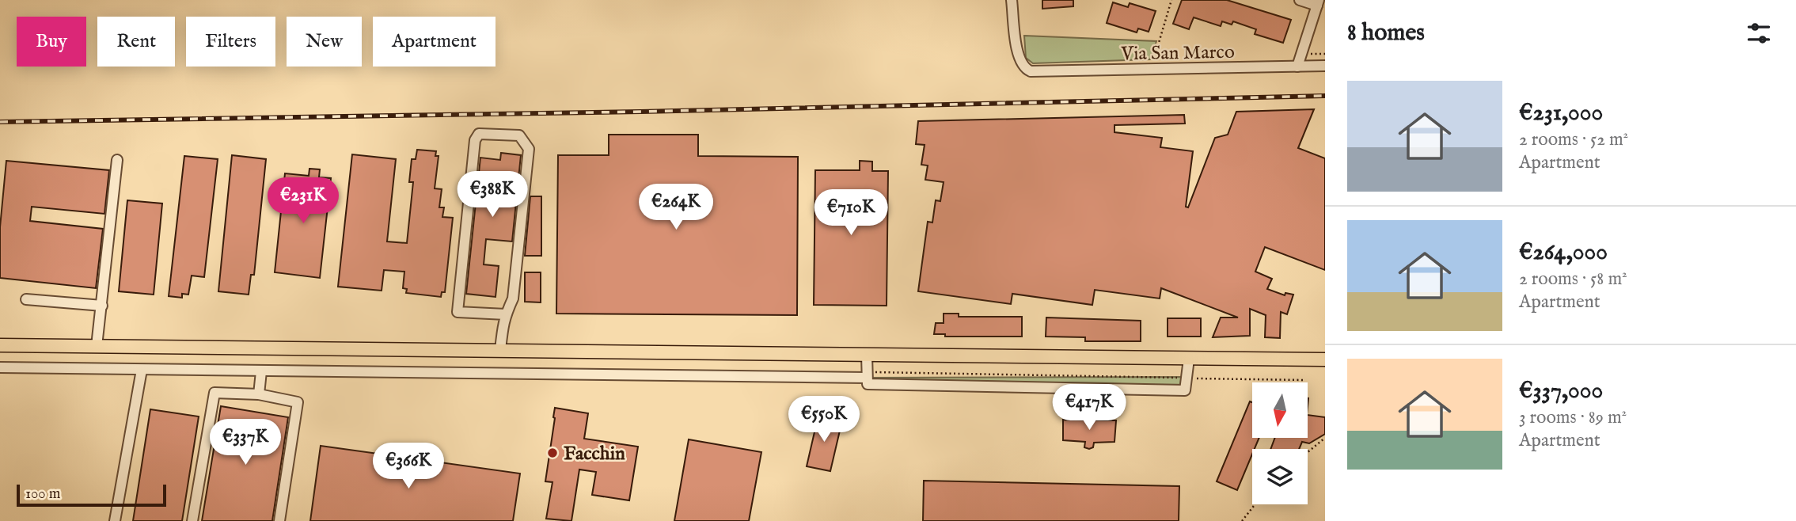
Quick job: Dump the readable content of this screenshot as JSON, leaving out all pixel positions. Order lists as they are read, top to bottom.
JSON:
{
  "streets": {
    "street": ["Via San Marco"]
  },
  "places": ["Facchin"],
  "scale_bar": "100 m",
  "north": "bottom",
  "page": {
    "heading": "8 homes",
    "chip": [
      "Buy",
      "Rent",
      "Filters",
      "New",
      "Apartment"
    ],
    "list": [
      {
        "name": "€231,000",
        "note": "2 rooms · 52 m² · Apartment"
      },
      {
        "name": "€264,000",
        "note": "2 rooms · 58 m² · Apartment"
      },
      {
        "name": "€337,000",
        "note": "3 rooms · 89 m² · Apartment"
      }
    ],
    "price": [
      "€388K",
      "€231K",
      "€264K",
      "€710K",
      "€417K",
      "€550K",
      "€337K",
      "€366K"
    ],
    "scale": "100 m"
  }
}
